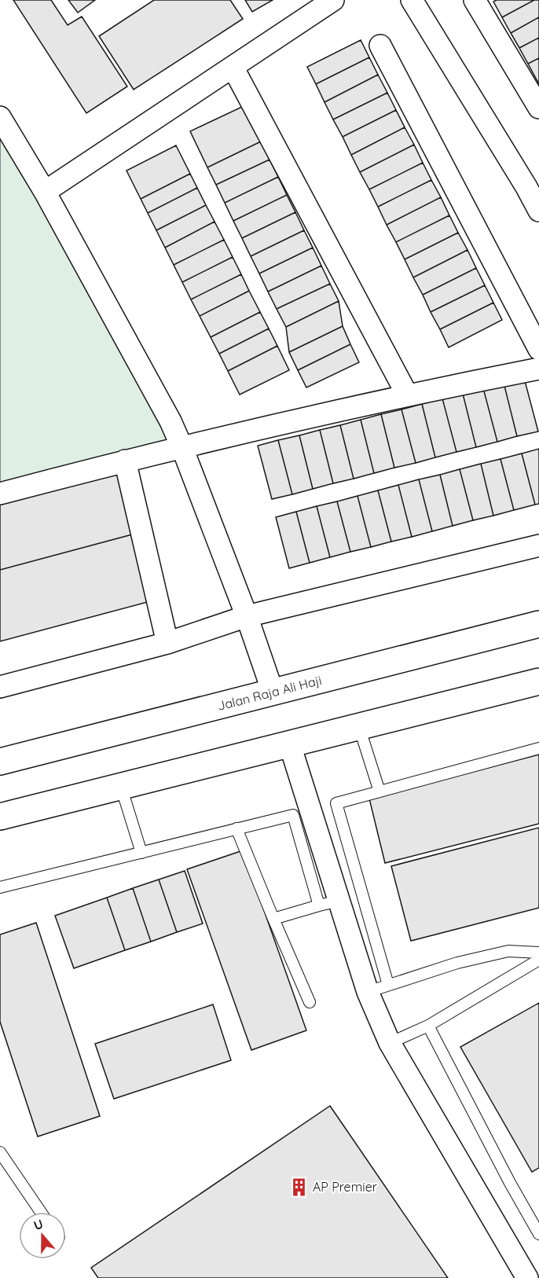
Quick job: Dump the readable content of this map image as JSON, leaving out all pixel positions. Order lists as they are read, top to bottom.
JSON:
{
  "streets": {
    "main road": ["Jalan Raja Ali Haji"]
  },
  "places": {
    "building": ["AP Premier"]
  },
  "north": "top"
}
